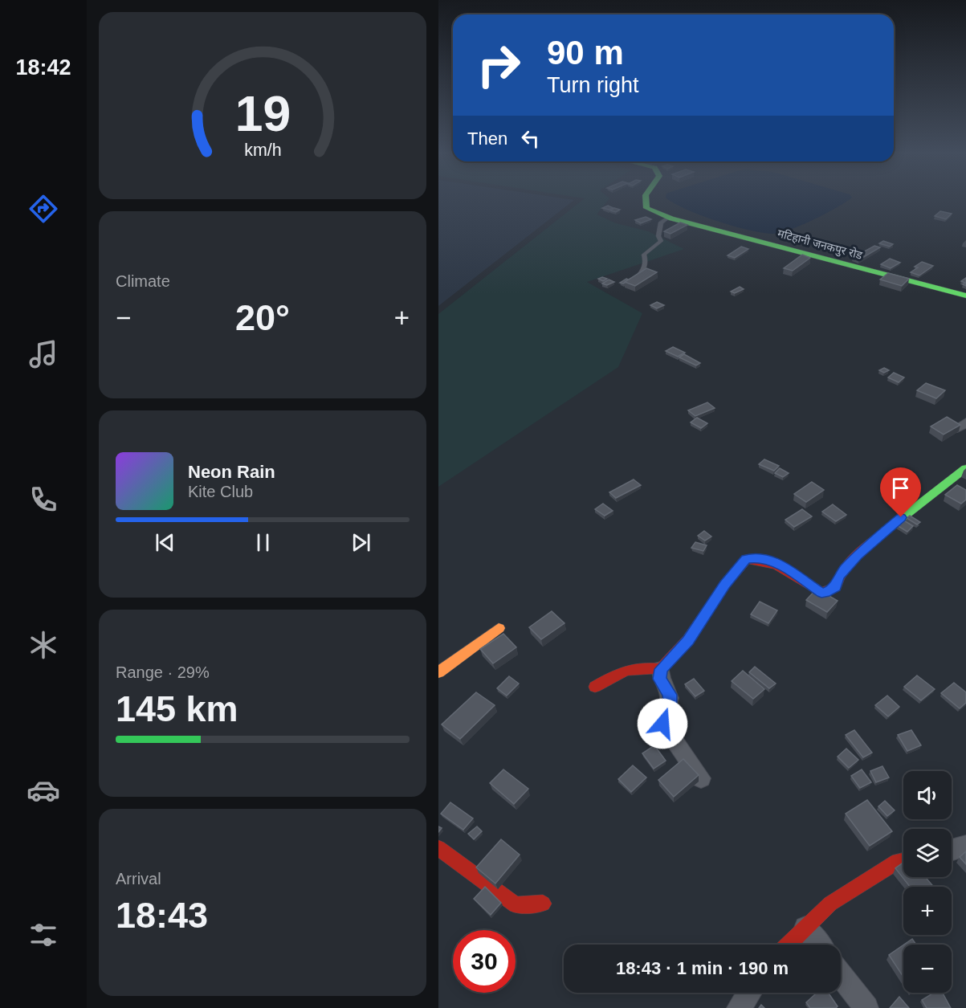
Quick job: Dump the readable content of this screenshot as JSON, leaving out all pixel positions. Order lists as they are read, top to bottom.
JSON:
{
  "streets": {
    "street": ["मटिहानी जनकपुर रोड"]
  },
  "page": {
    "tabs": "18:42",
    "turn": ["90 m", "Turn right"],
    "then": "Then",
    "tile": [
      "Climate",
      ["Range · 29%", "145 km"],
      ["Arrival", "18:43"]
    ],
    "heat": ["−", "20°", "+"],
    "song": ["Neon Rain", "Kite Club"],
    "map_buttons": ["+", "−"],
    "limit": "30",
    "trip": "18:43 · 1 min · 190 m",
    "gauge": ["19", "km/h"]
  }
}
